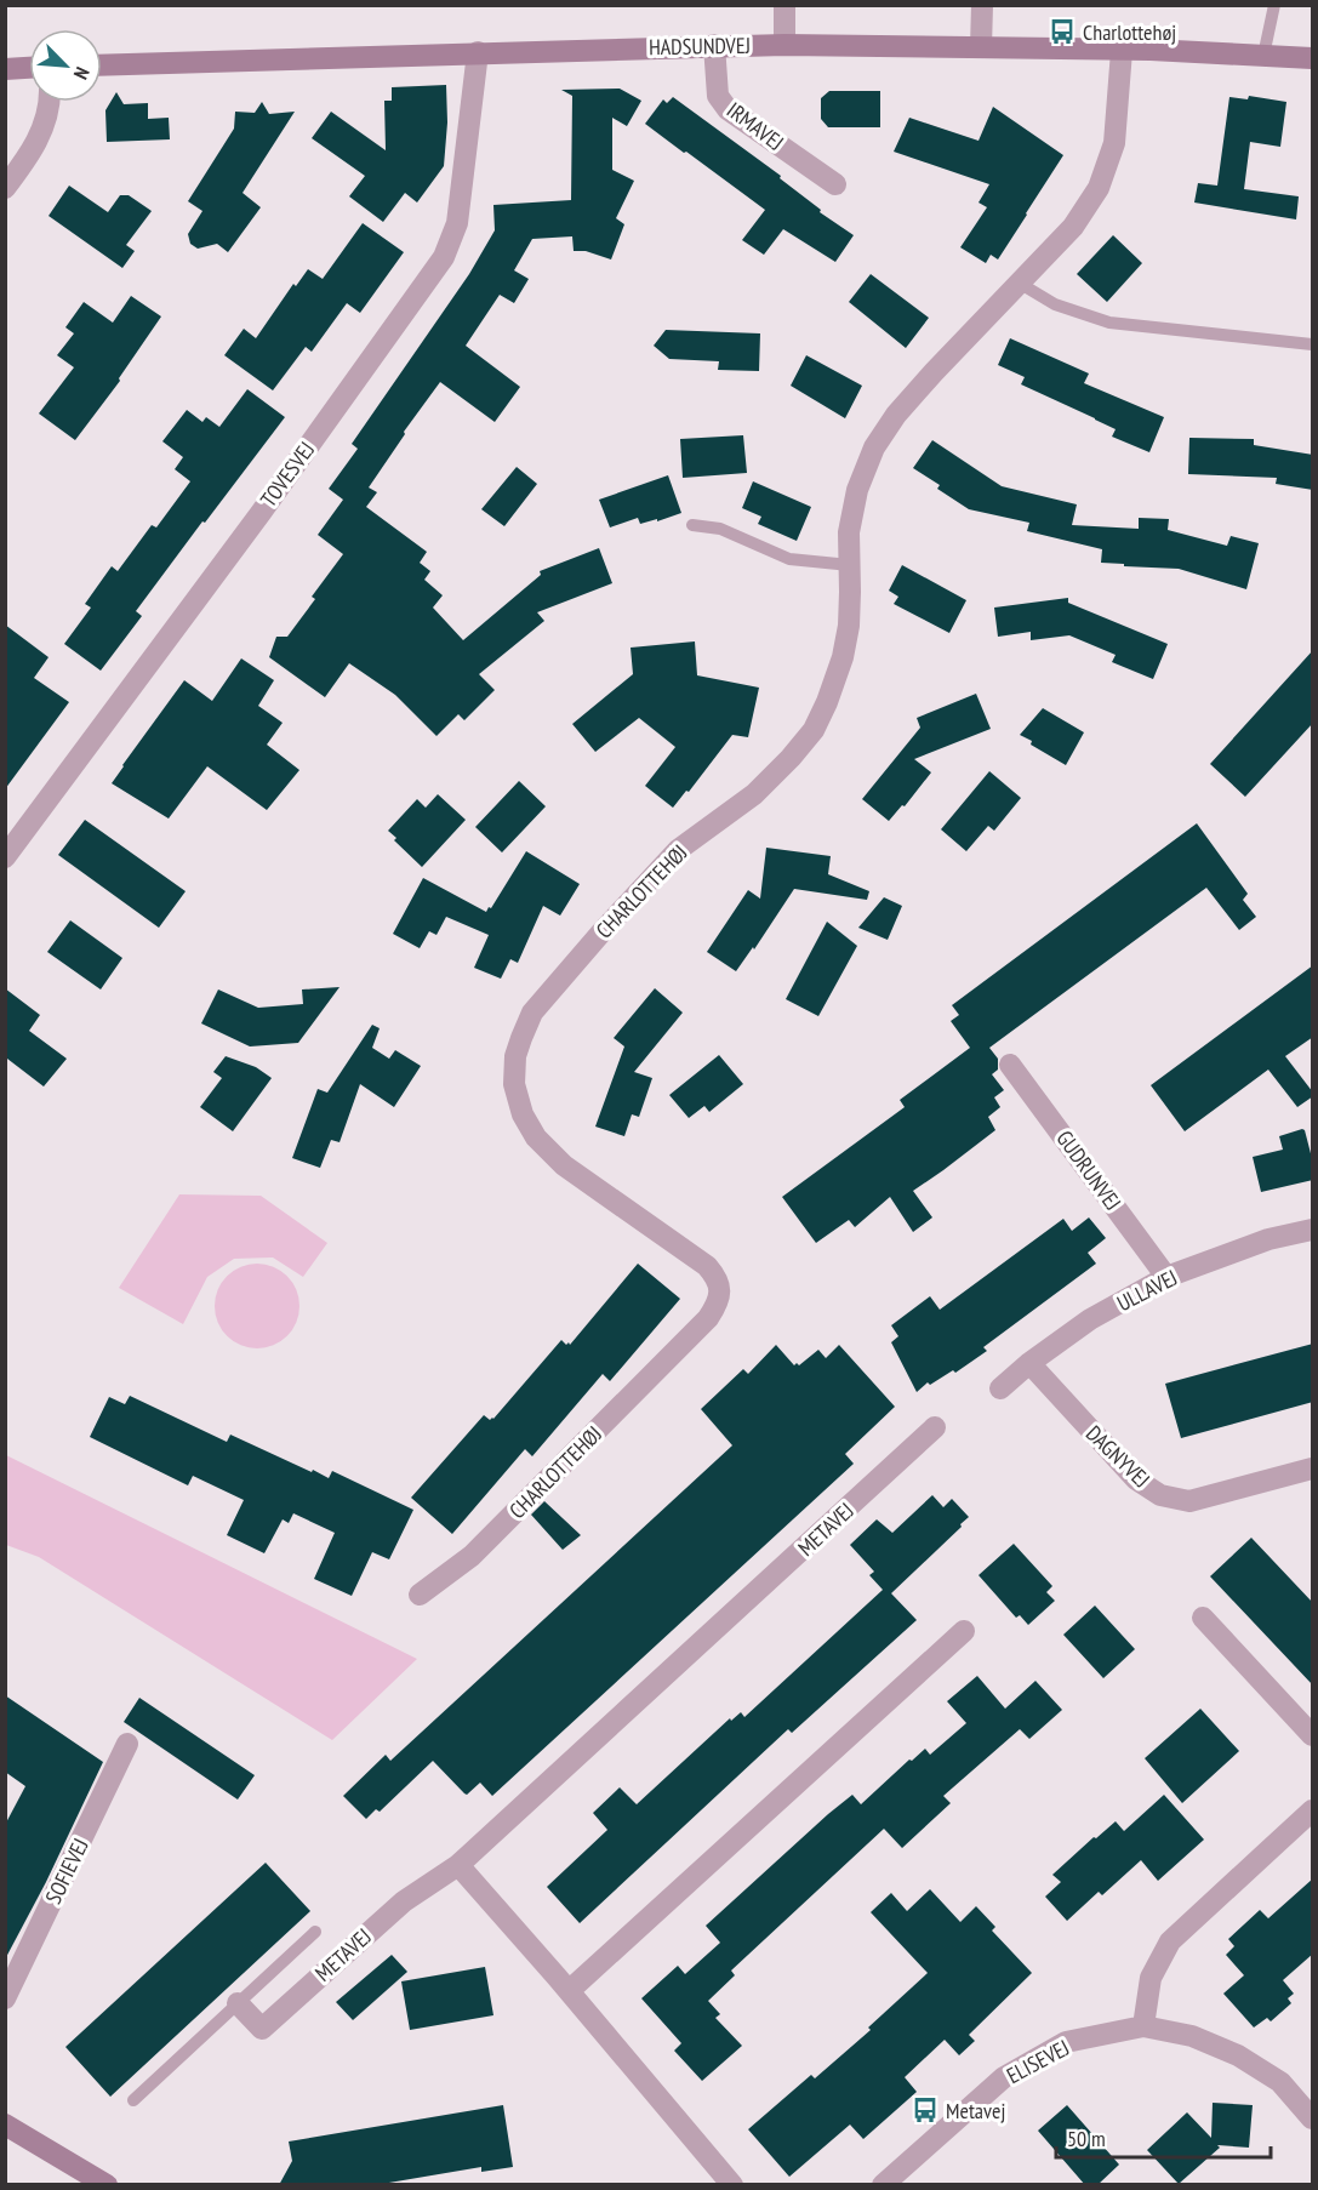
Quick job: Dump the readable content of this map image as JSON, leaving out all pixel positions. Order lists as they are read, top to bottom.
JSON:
{
  "streets": {
    "street": [
      "HADSUNDVEJ",
      "IRMAVEJ",
      "TOVESVEJ",
      "CHARLOTTEHØJ",
      "GUDRUNVEJ",
      "ULLAVEJ",
      "DAGNYVEJ",
      "METAVEJ",
      "SOFIEVEJ",
      "ELISEVEJ"
    ]
  },
  "crossings": [
    ["HADSUNDVEJ", "IRMAVEJ"],
    ["HADSUNDVEJ", "TOVESVEJ"],
    ["HADSUNDVEJ", "CHARLOTTEHØJ"],
    ["GUDRUNVEJ", "ULLAVEJ"],
    ["ULLAVEJ", "DAGNYVEJ"]
  ],
  "places": {
    "bus stop": ["Charlottehøj", "Metavej"]
  },
  "scale_bar": "50 m",
  "north": "bottom right"
}
